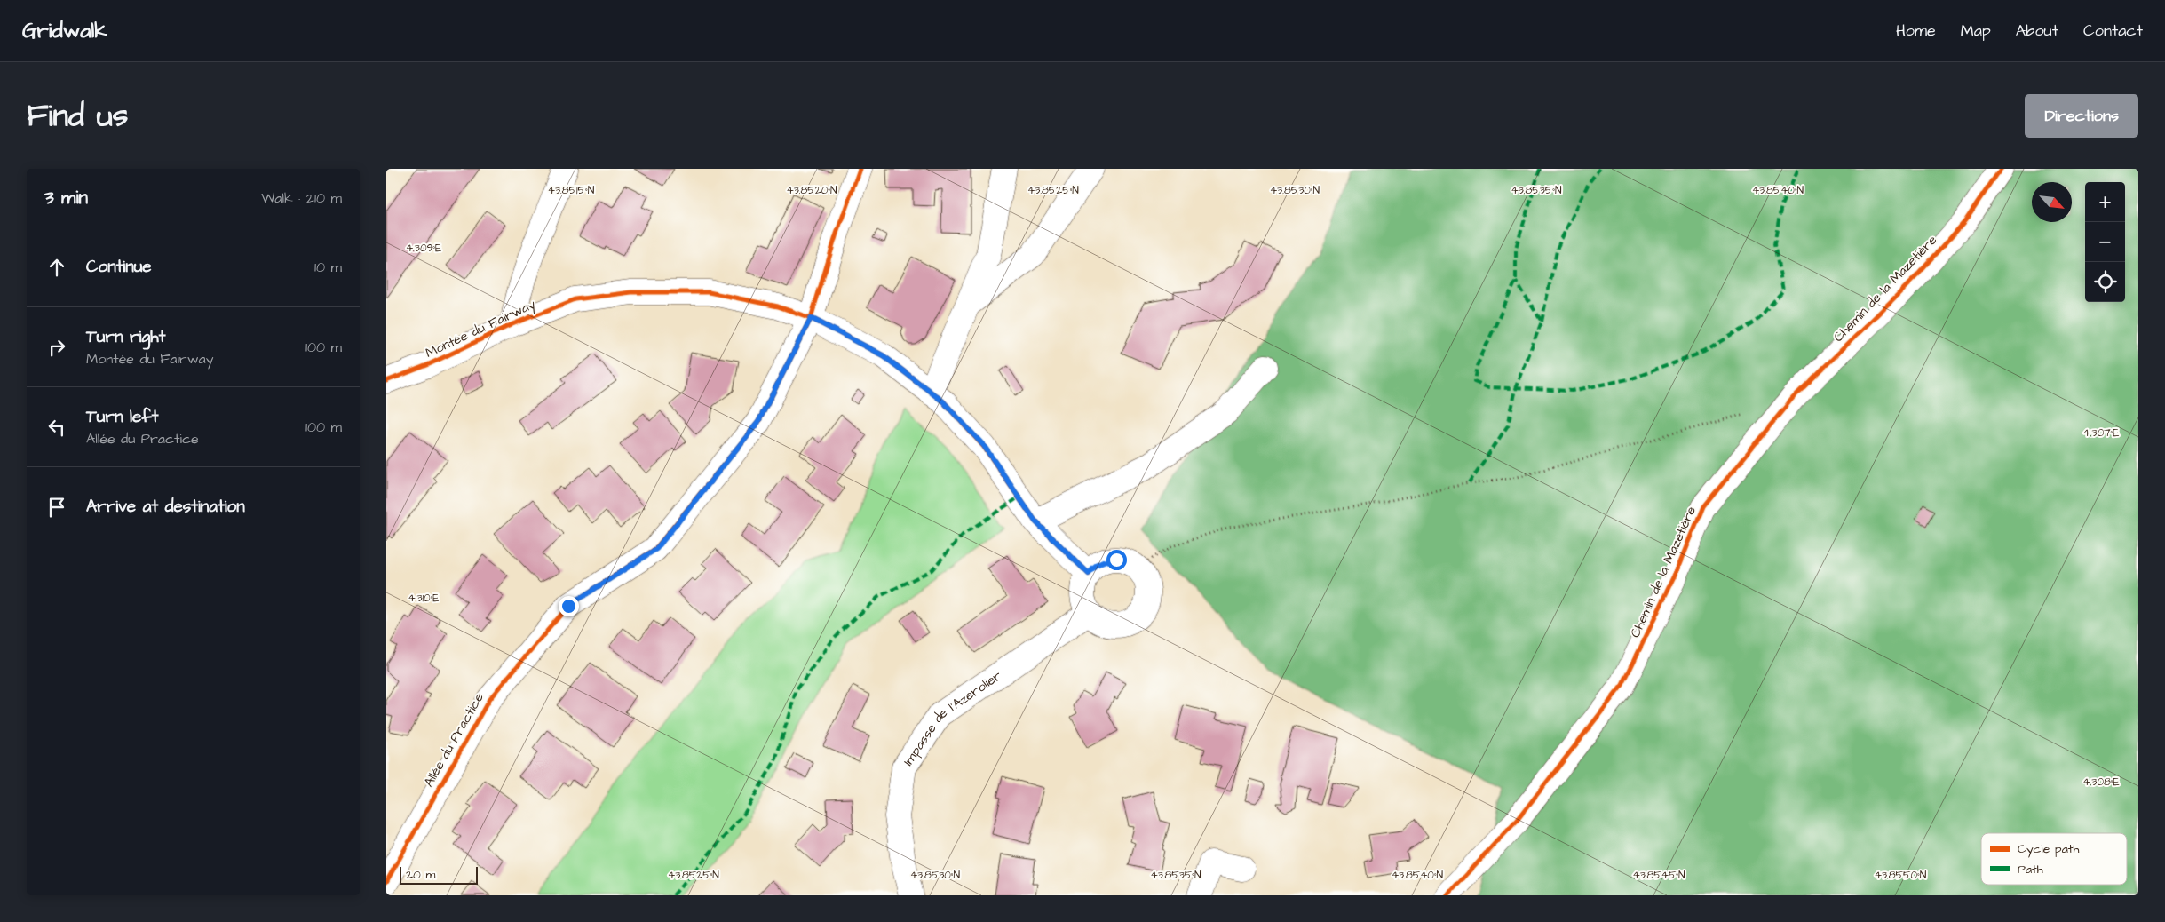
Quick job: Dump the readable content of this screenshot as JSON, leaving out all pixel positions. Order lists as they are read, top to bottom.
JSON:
{
  "streets": {
    "street": [
      "Chemin de la Mazetière",
      "Montée du Fairway",
      "Impasse de l'Azerolier",
      "Allée du Practice"
    ]
  },
  "crossings": [
    ["Montée du Fairway", "Impasse de l'Azerolier"],
    ["Montée du Fairway", "Allée du Practice"]
  ],
  "legend": ["Cycle path", "Path"],
  "scale_bar": "20 m",
  "north": "bottom right",
  "page": {
    "header": "Gridwalk",
    "nav": [
      "Home",
      "Map",
      "About",
      "Contact"
    ],
    "title": "Find us",
    "buttons": "Directions",
    "heading": ["3 min", "Walk · 210 m"],
    "map_buttons": ["+", "−"],
    "list": [
      ["Continue", "10 m"],
      ["Turn right", "Montée du Fairway", "100 m"],
      ["Turn left", "Allée du Practice", "100 m"],
      "Arrive at destination"
    ],
    "scale": "20 m"
  },
  "coordinates": [
    "43.8515°N",
    "43.8520°N",
    "43.8525°N",
    "43.8530°N",
    "43.8535°N",
    "43.8540°N",
    "4.309°E",
    "4.307°E",
    "4.310°E",
    "4.308°E",
    "43.8545°N",
    "43.8550°N"
  ]
}
